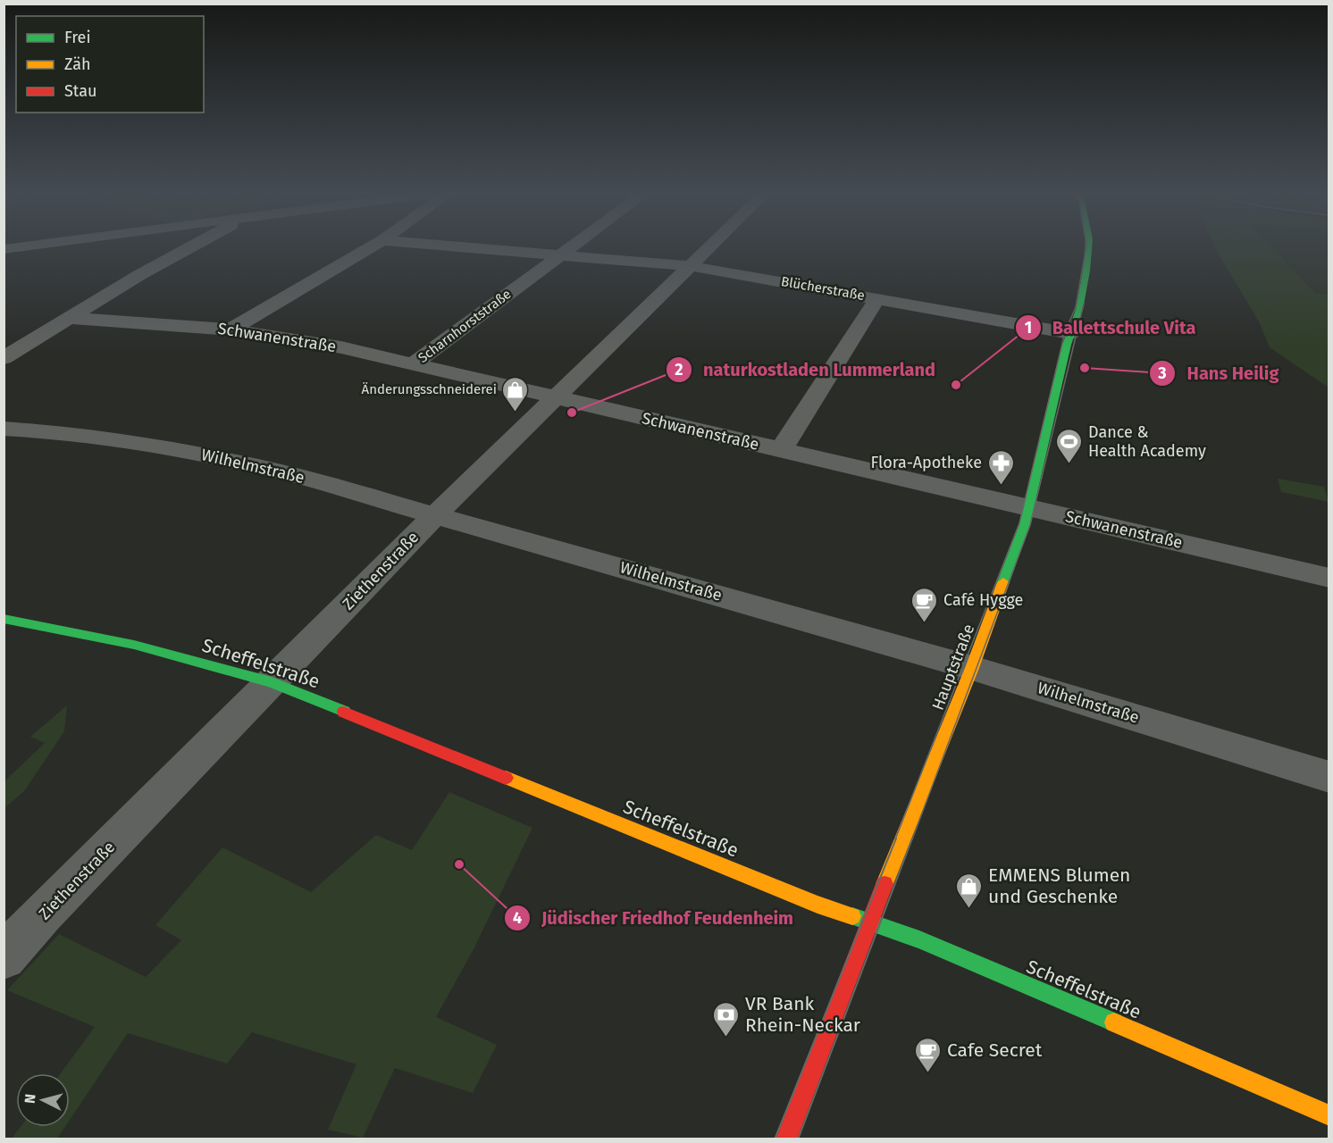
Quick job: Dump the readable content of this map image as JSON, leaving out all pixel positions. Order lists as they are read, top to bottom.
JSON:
{
  "streets": {
    "street": [
      "Blücherstraße",
      "Scharnhorststraße",
      "Schwanenstraße",
      "Wilhelmstraße",
      "Ziethenstraße",
      "Scheffelstraße",
      "Hauptstraße"
    ]
  },
  "crossings": [
    ["Blücherstraße", "Scharnhorststraße"],
    ["Blücherstraße", "Ziethenstraße"],
    ["Blücherstraße", "Hauptstraße"],
    ["Scharnhorststraße", "Schwanenstraße"],
    ["Schwanenstraße", "Ziethenstraße"],
    ["Schwanenstraße", "Hauptstraße"],
    ["Wilhelmstraße", "Ziethenstraße"],
    ["Wilhelmstraße", "Hauptstraße"],
    ["Ziethenstraße", "Scheffelstraße"],
    ["Scheffelstraße", "Hauptstraße"]
  ],
  "places": {
    "other": [
      "Hans Heilig",
      "Ballettschule Vita",
      "naturkostladen Lummerland",
      "Jüdischer Friedhof Feudenheim"
    ],
    "shop": ["Änderungsschneiderei", "EMMENS Blumen und Geschenke"],
    "sports": ["Dance & Health Academy"],
    "pharmacy": ["Flora-Apotheke"],
    "cafe": ["Café Hygge", "Cafe Secret"],
    "bank": ["VR Bank Rhein-Neckar"]
  },
  "legend": ["Frei", "Zäh", "Stau"],
  "north": "left"
}
